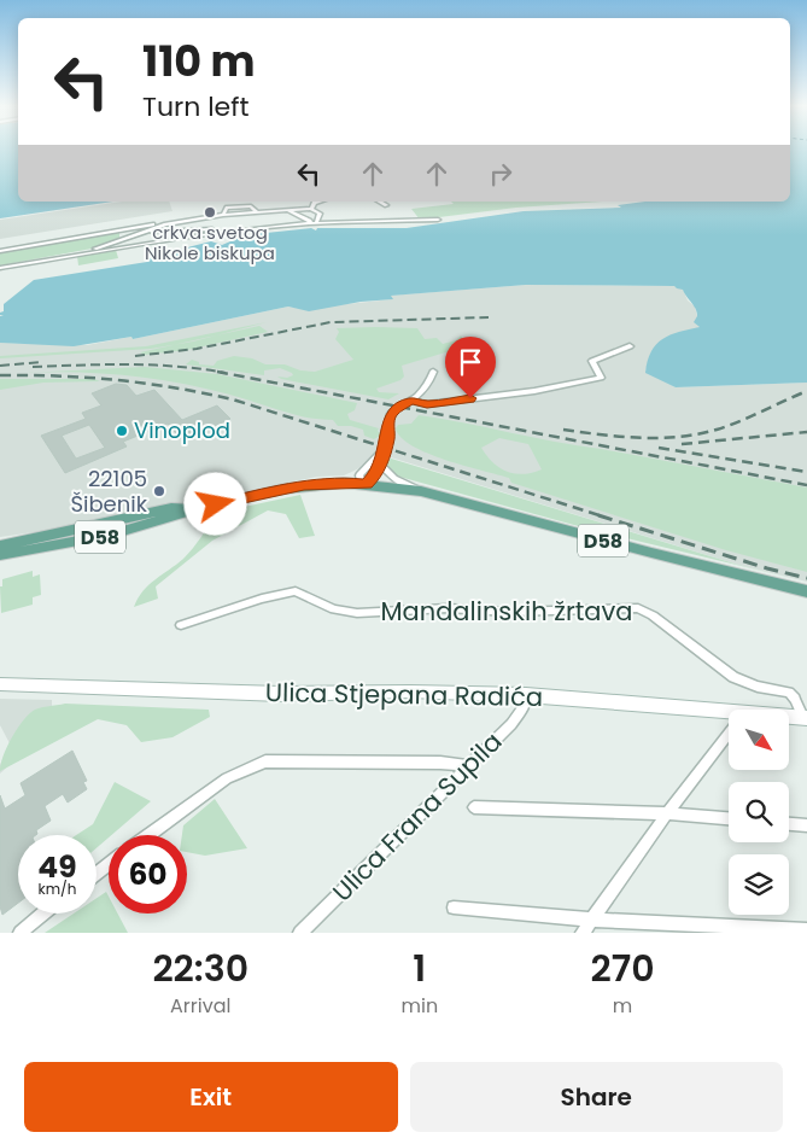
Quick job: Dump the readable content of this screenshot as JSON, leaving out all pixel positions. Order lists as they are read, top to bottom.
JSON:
{
  "streets": {
    "main road": ["D58", "Ulica Stjepana Radića"],
    "street": ["Mandalinskih žrtava", "Ulica Frana Supila"]
  },
  "crossings": [
    ["Mandalinskih žrtava", "Ulica Stjepana Radića"],
    ["Ulica Stjepana Radića", "Ulica Frana Supila"]
  ],
  "places": ["crkva svetog Nikole biskupa", "Vinoplod", "22105 Šibenik"],
  "north": "bottom right",
  "page": {
    "turn": ["110 m", "Turn left"],
    "speed": "49 km/h",
    "limit": "60",
    "eta": [
      "22:30",
      "Arrival",
      "1",
      "min",
      "270",
      "m"
    ],
    "buttons": ["Exit", "Share"]
  }
}
